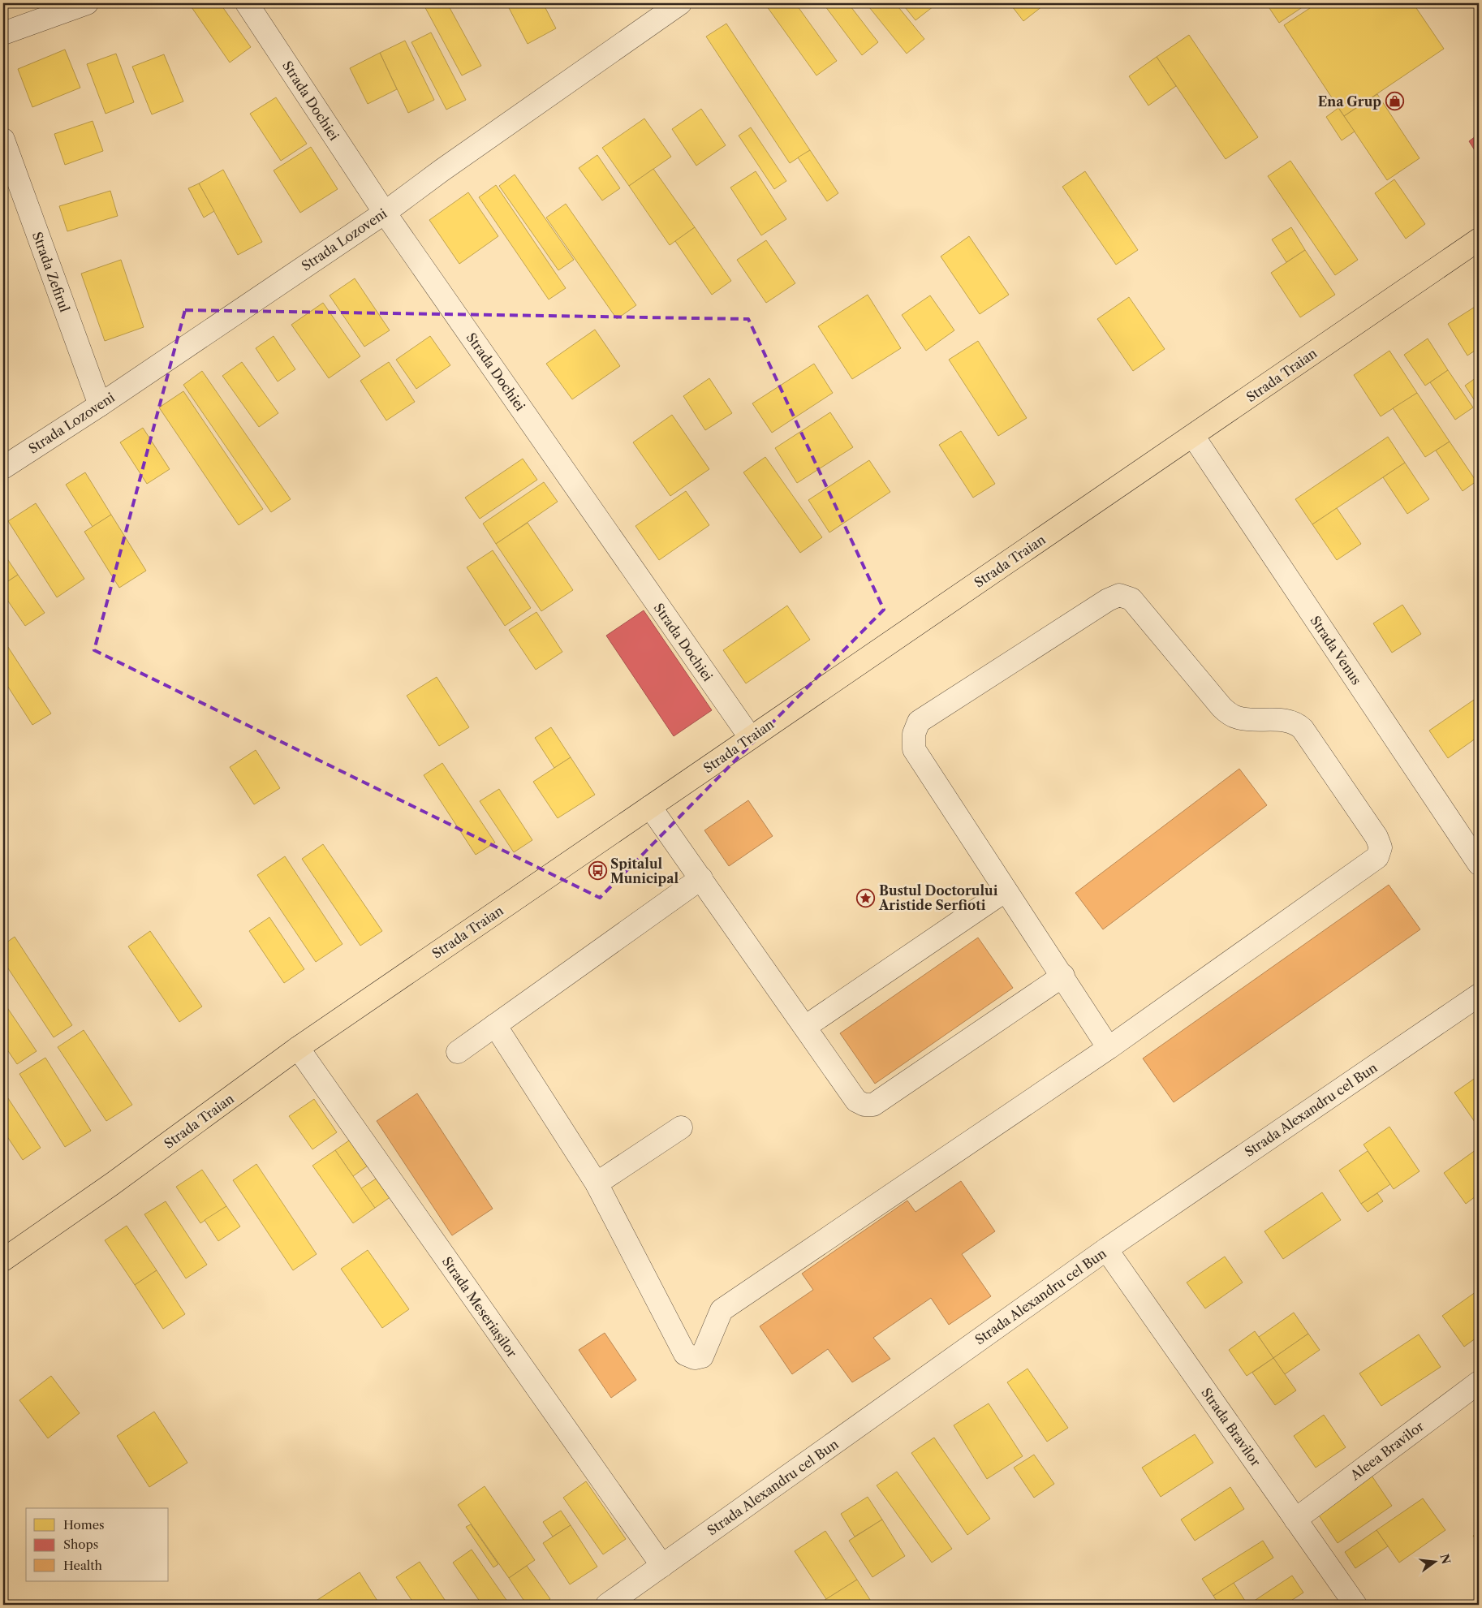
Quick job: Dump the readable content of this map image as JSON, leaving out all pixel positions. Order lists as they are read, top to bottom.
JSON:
{
  "streets": {
    "main road": ["Strada Traian"],
    "street": [
      "Strada Dochiei",
      "Strada Lozoveni",
      "Strada Zefirul",
      "Strada Venus",
      "Strada Alexandru cel Bun",
      "Strada Meseriașilor",
      "Strada Bravilor",
      "Aleea Bravilor"
    ]
  },
  "crossings": [
    ["Strada Dochiei", "Strada Lozoveni"],
    ["Strada Dochiei", "Strada Traian"],
    ["Strada Lozoveni", "Strada Zefirul"],
    ["Strada Traian", "Strada Venus"],
    ["Strada Traian", "Strada Meseriașilor"],
    ["Strada Alexandru cel Bun", "Strada Meseriașilor"],
    ["Strada Alexandru cel Bun", "Strada Bravilor"],
    ["Strada Bravilor", "Aleea Bravilor"]
  ],
  "places": {
    "shop": ["Ena Grup"],
    "bus stop": ["Spitalul Municipal"],
    "place": ["Bustul Doctorului Aristide Serfioti"]
  },
  "legend": ["Homes", "Shops", "Health"],
  "north": "right"
}
